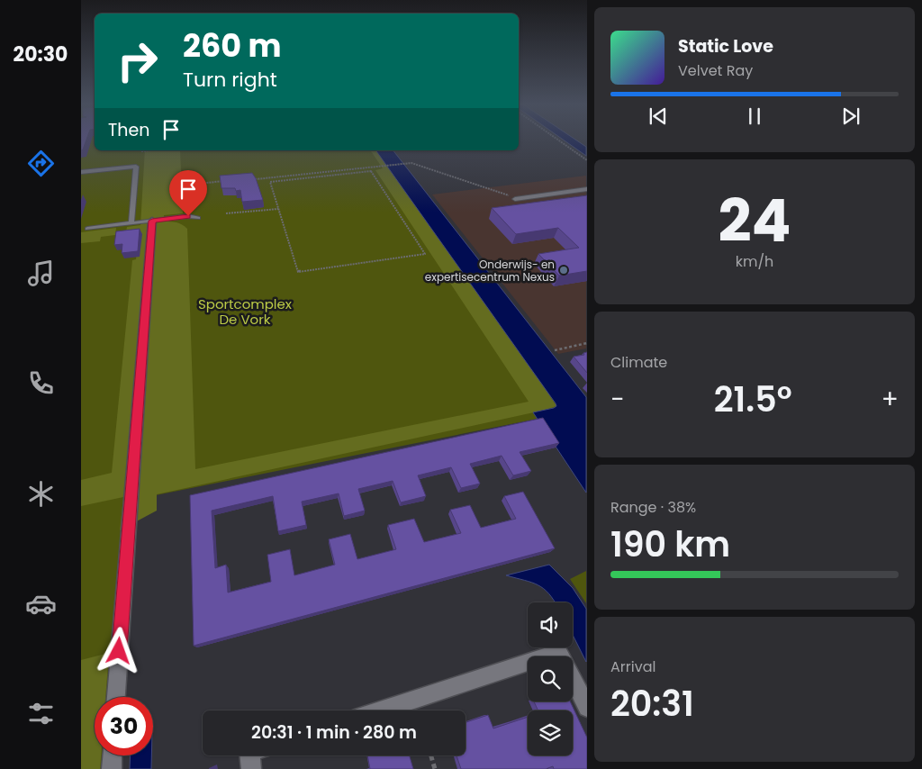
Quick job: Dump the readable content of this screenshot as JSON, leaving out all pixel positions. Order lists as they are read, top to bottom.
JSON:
{
  "parks": ["Sportcomplex De Vork"],
  "places": ["Onderwijs- en expertisecentrum Nexus"],
  "page": {
    "tabs": "20:30",
    "turn": ["260 m", "Turn right"],
    "song": ["Static Love", "Velvet Ray"],
    "then": "Then",
    "tile": [
      ["24", "km/h"],
      "Climate",
      ["Range · 38%", "190 km"],
      ["Arrival", "20:31"]
    ],
    "heat": ["−", "21.5°", "+"],
    "limit": "30",
    "trip": "20:31 · 1 min · 280 m"
  }
}
